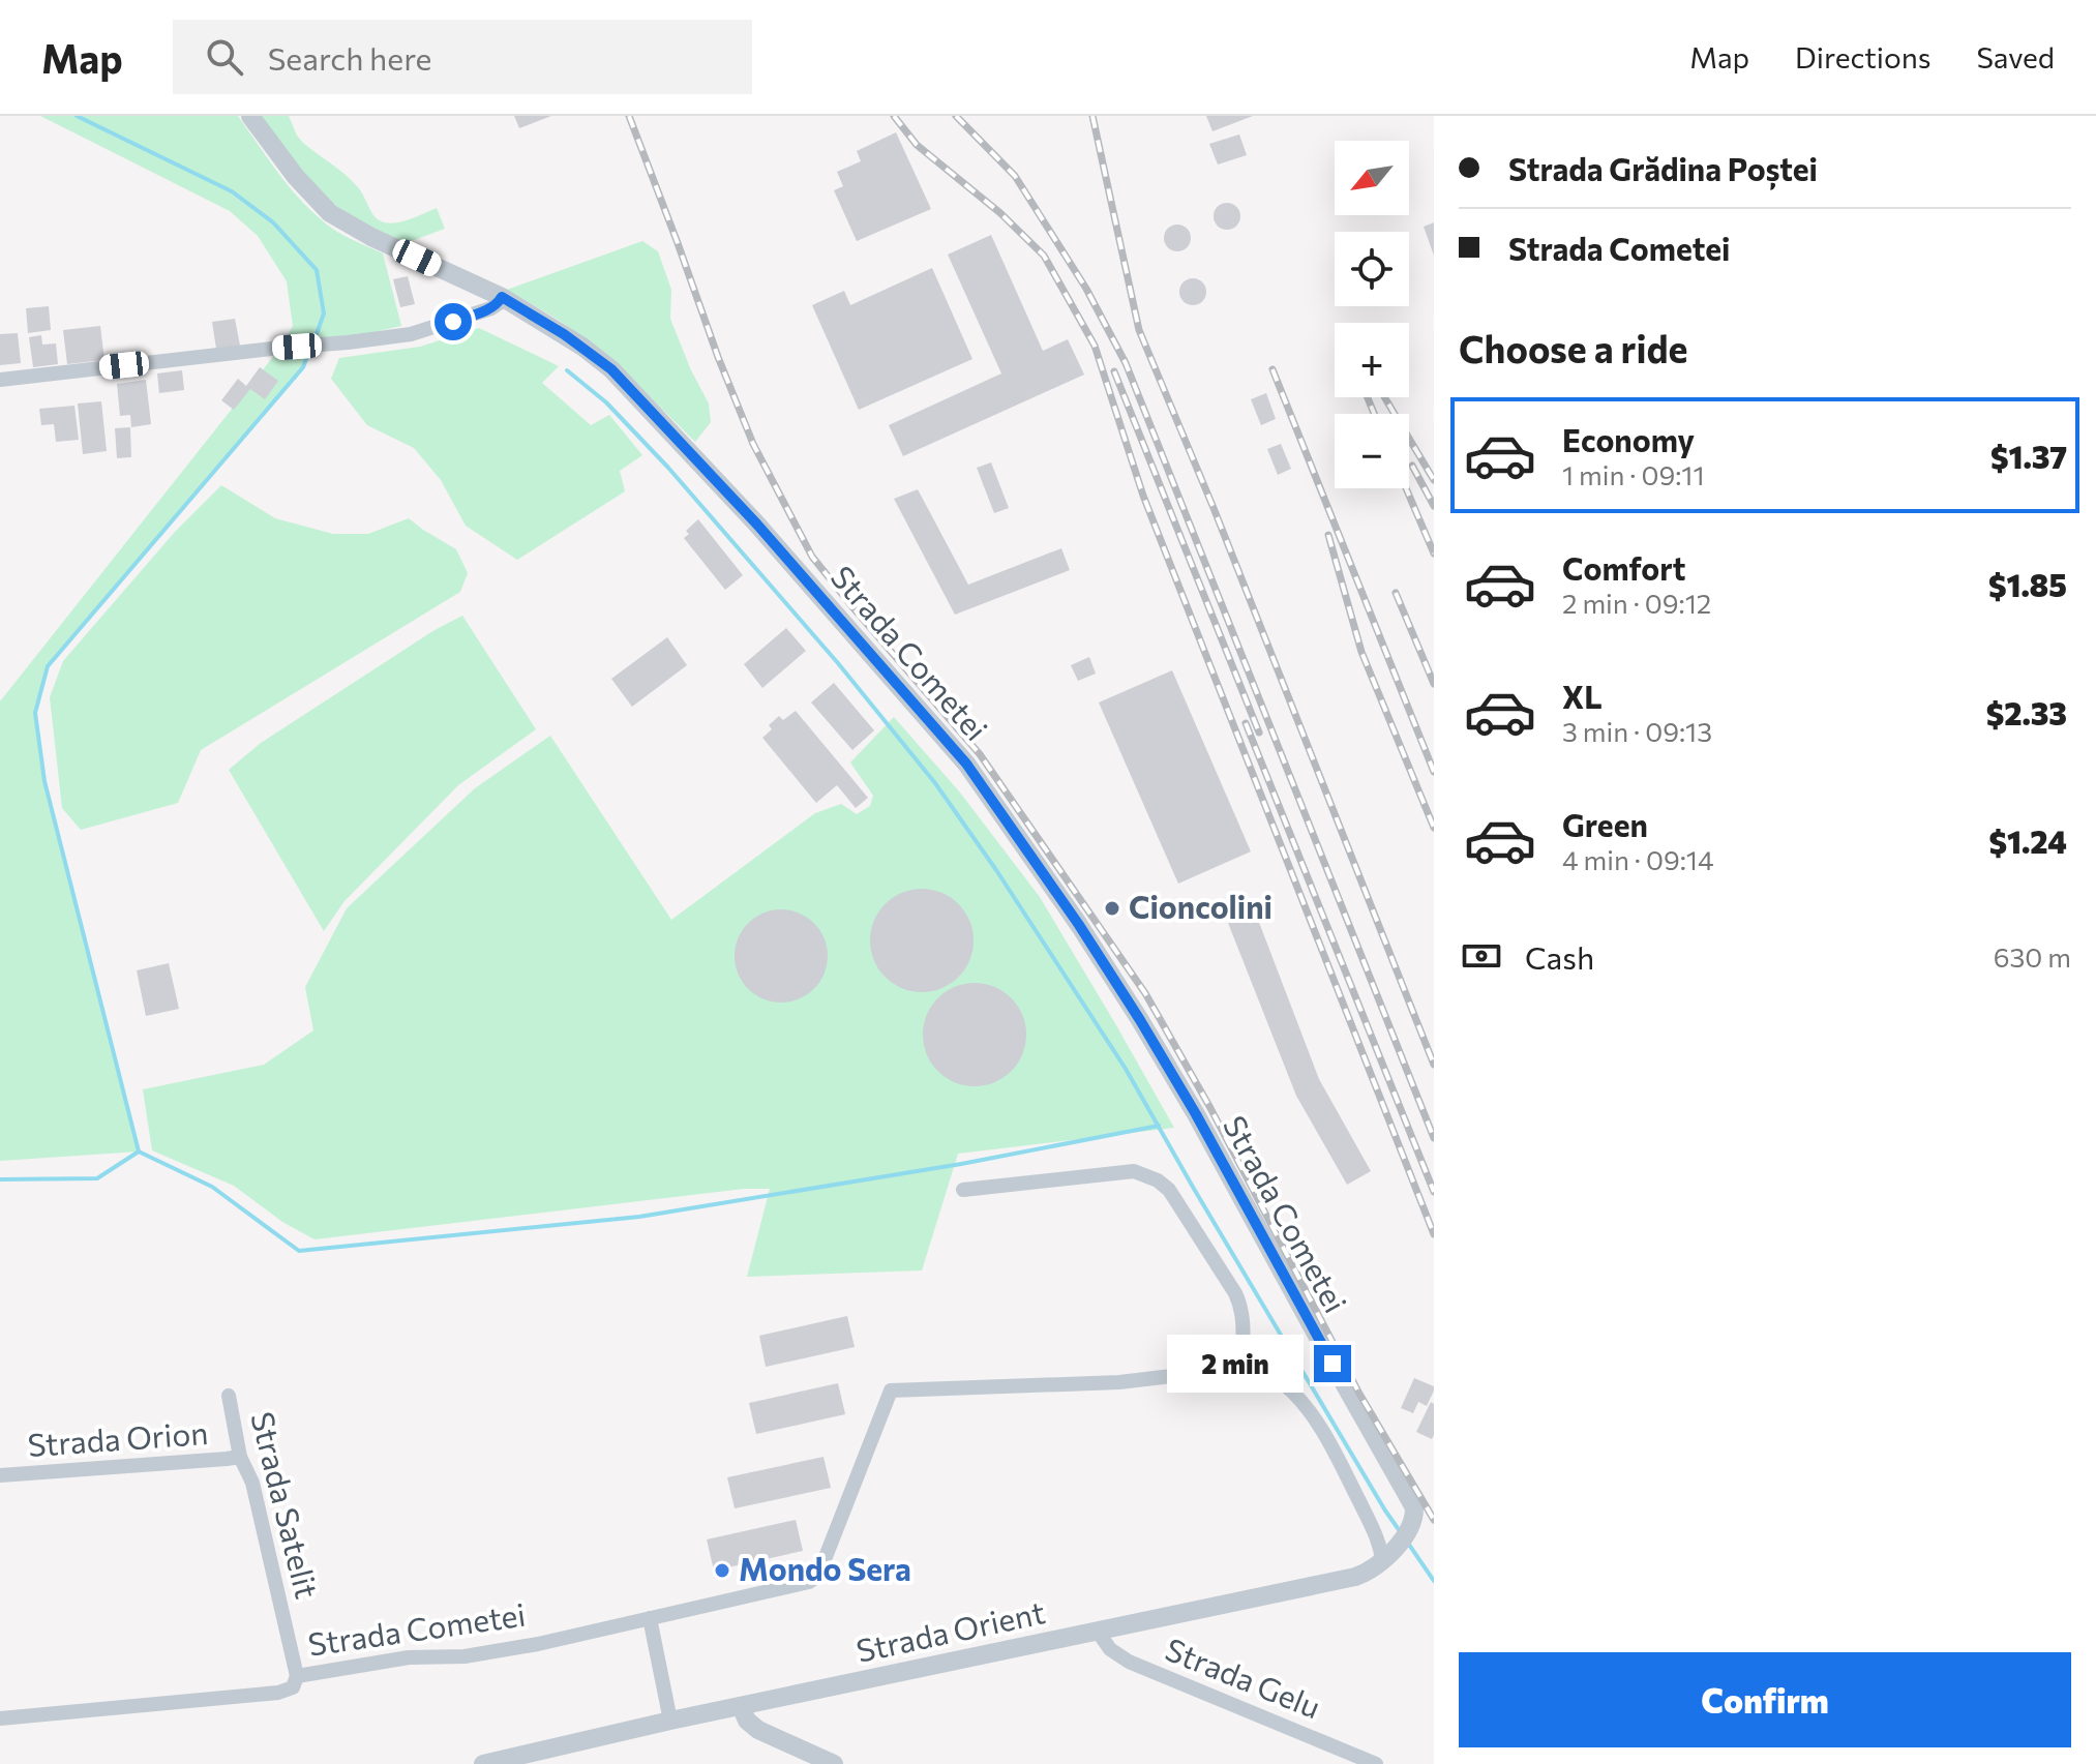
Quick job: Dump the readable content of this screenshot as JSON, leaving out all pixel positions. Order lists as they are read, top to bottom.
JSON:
{
  "streets": {
    "street": [
      "Strada Cometei",
      "Strada Orion",
      "Strada Satelit",
      "Strada Orient",
      "Strada Gelu"
    ]
  },
  "crossings": [
    ["Strada Cometei", "Strada Satelit"],
    ["Strada Cometei", "Strada Orient"],
    ["Strada Orion", "Strada Satelit"],
    ["Strada Orient", "Strada Gelu"]
  ],
  "places": ["Cioncolini", "Mondo Sera"],
  "north": "bottom left",
  "page": {
    "header": "Map",
    "search": "Search here",
    "nav": ["Map", "Directions", "Saved"],
    "banner": ["Strada Grădina Poștei", "Strada Cometei"],
    "map_buttons": ["+", "−"],
    "heading": "Choose a ride",
    "list": [
      {
        "name": "Economy",
        "note": "1 min · 09:11",
        "value": "$1.37"
      },
      {
        "name": "Comfort",
        "note": "2 min · 09:12",
        "value": "$1.85"
      },
      {
        "name": "XL",
        "note": "3 min · 09:13",
        "value": "$2.33"
      },
      {
        "name": "Green",
        "note": "4 min · 09:14",
        "value": "$1.24"
      }
    ],
    "pay": ["Cash", "630 m"],
    "bubble": "2 min",
    "buttons": "Confirm"
  }
}
